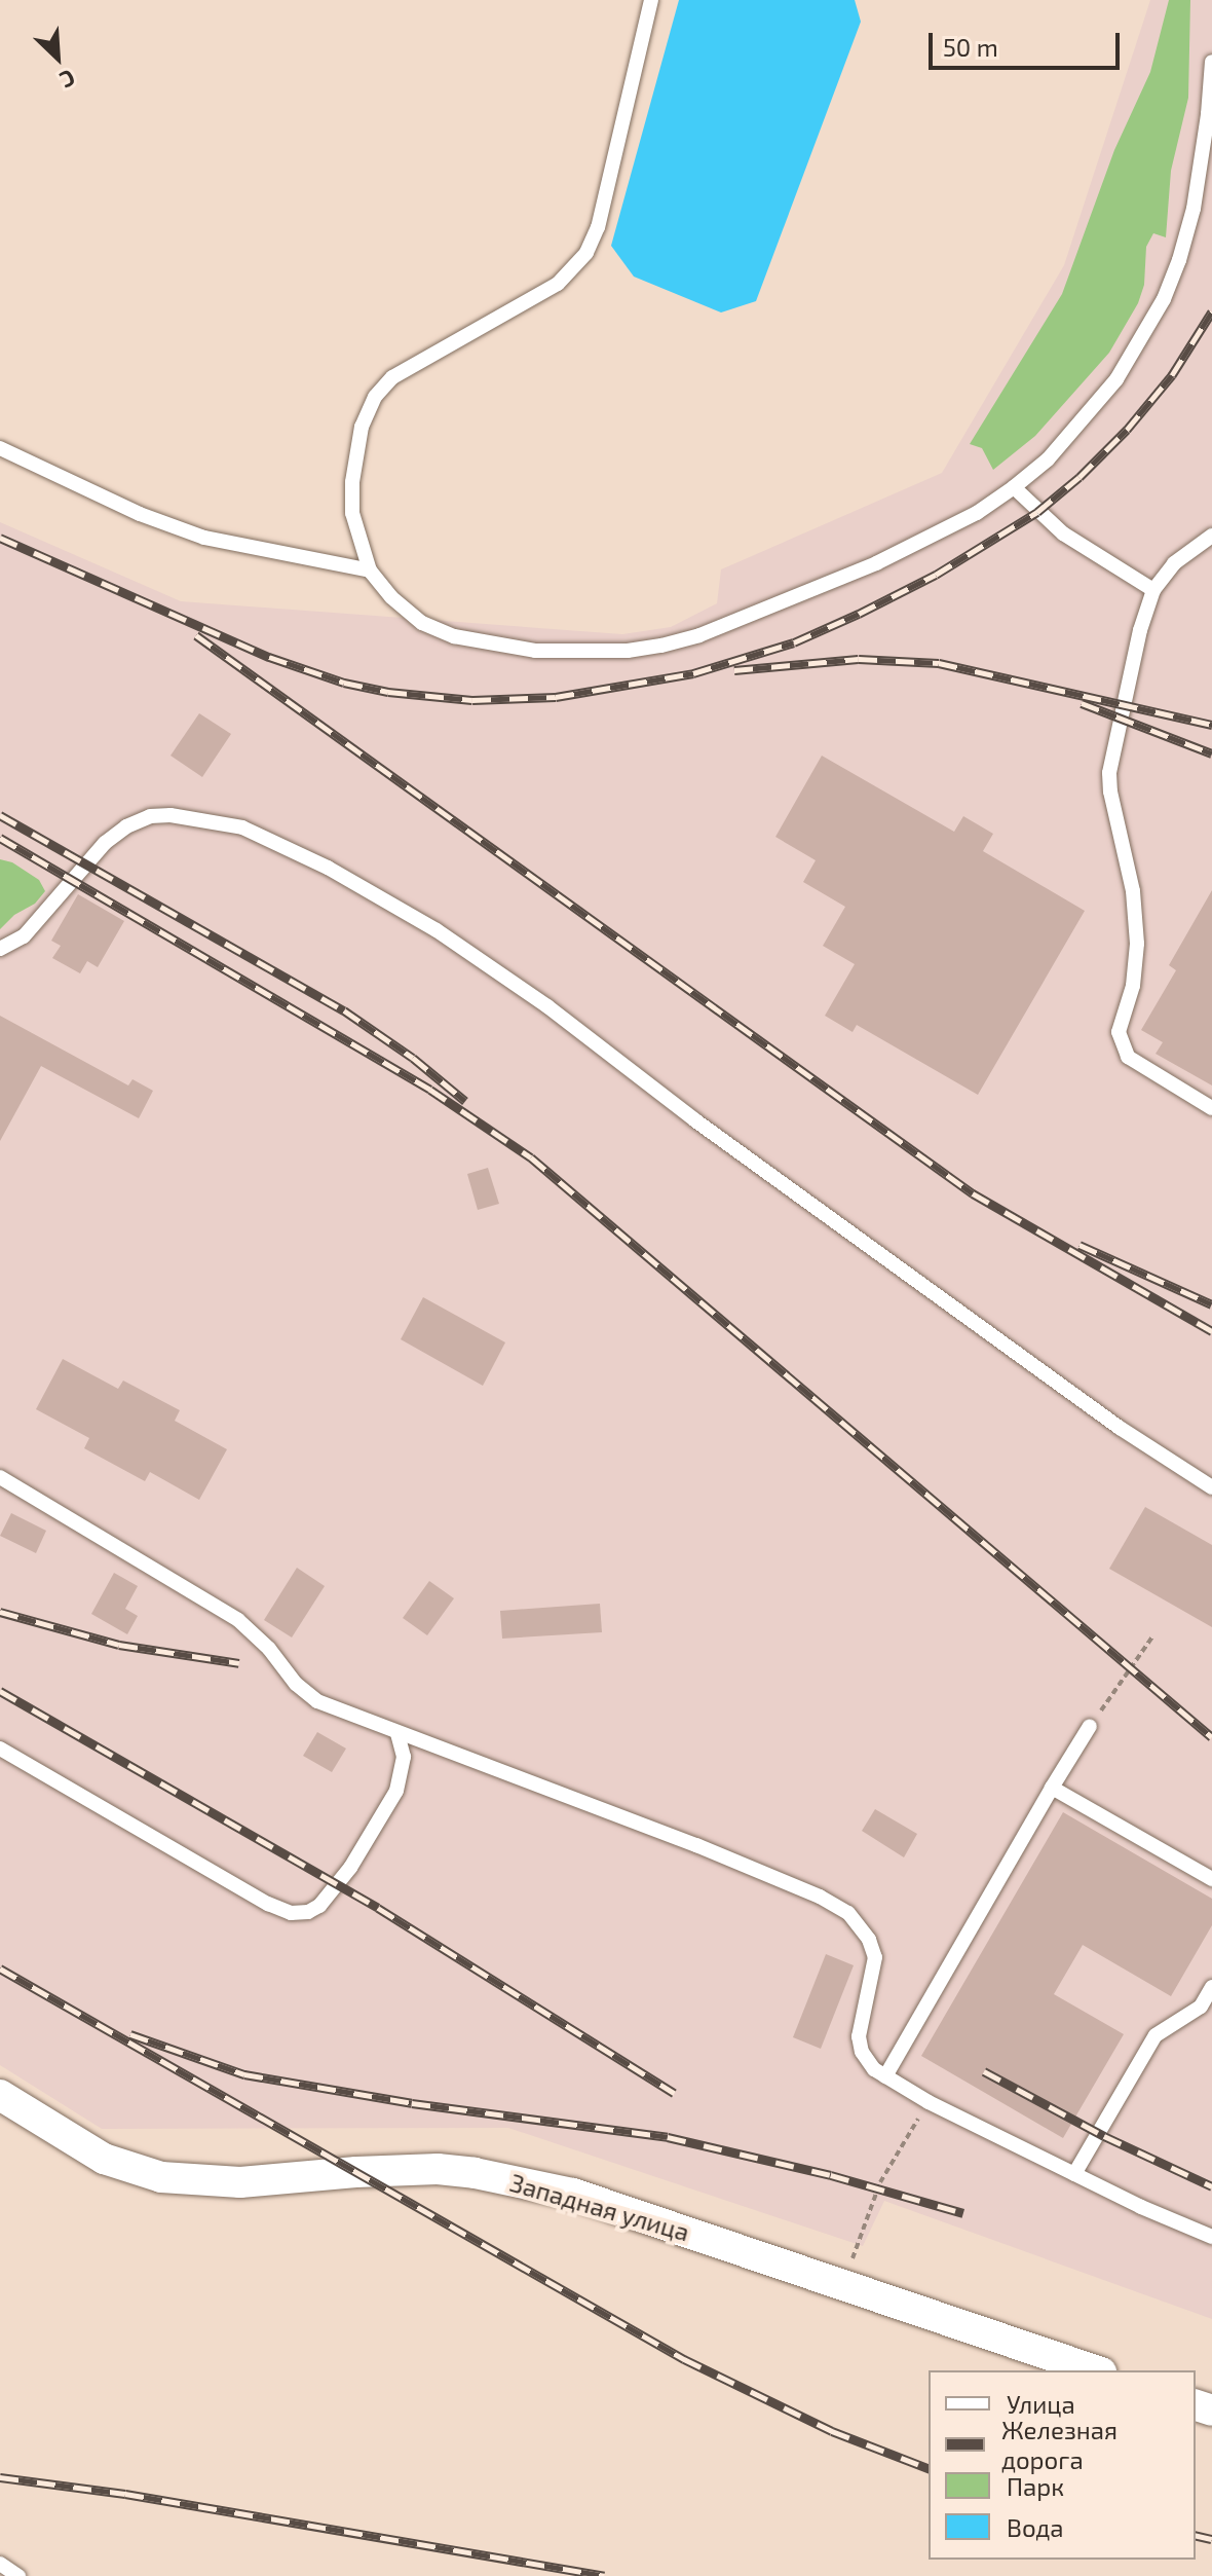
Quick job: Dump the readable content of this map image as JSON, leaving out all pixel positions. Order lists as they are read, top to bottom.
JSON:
{
  "streets": {
    "street": ["Западная улица"]
  },
  "legend": [
    "Улица",
    "Железная дорога",
    "Парк",
    "Вода"
  ],
  "scale_bar": "50 m",
  "north": "bottom right"
}
